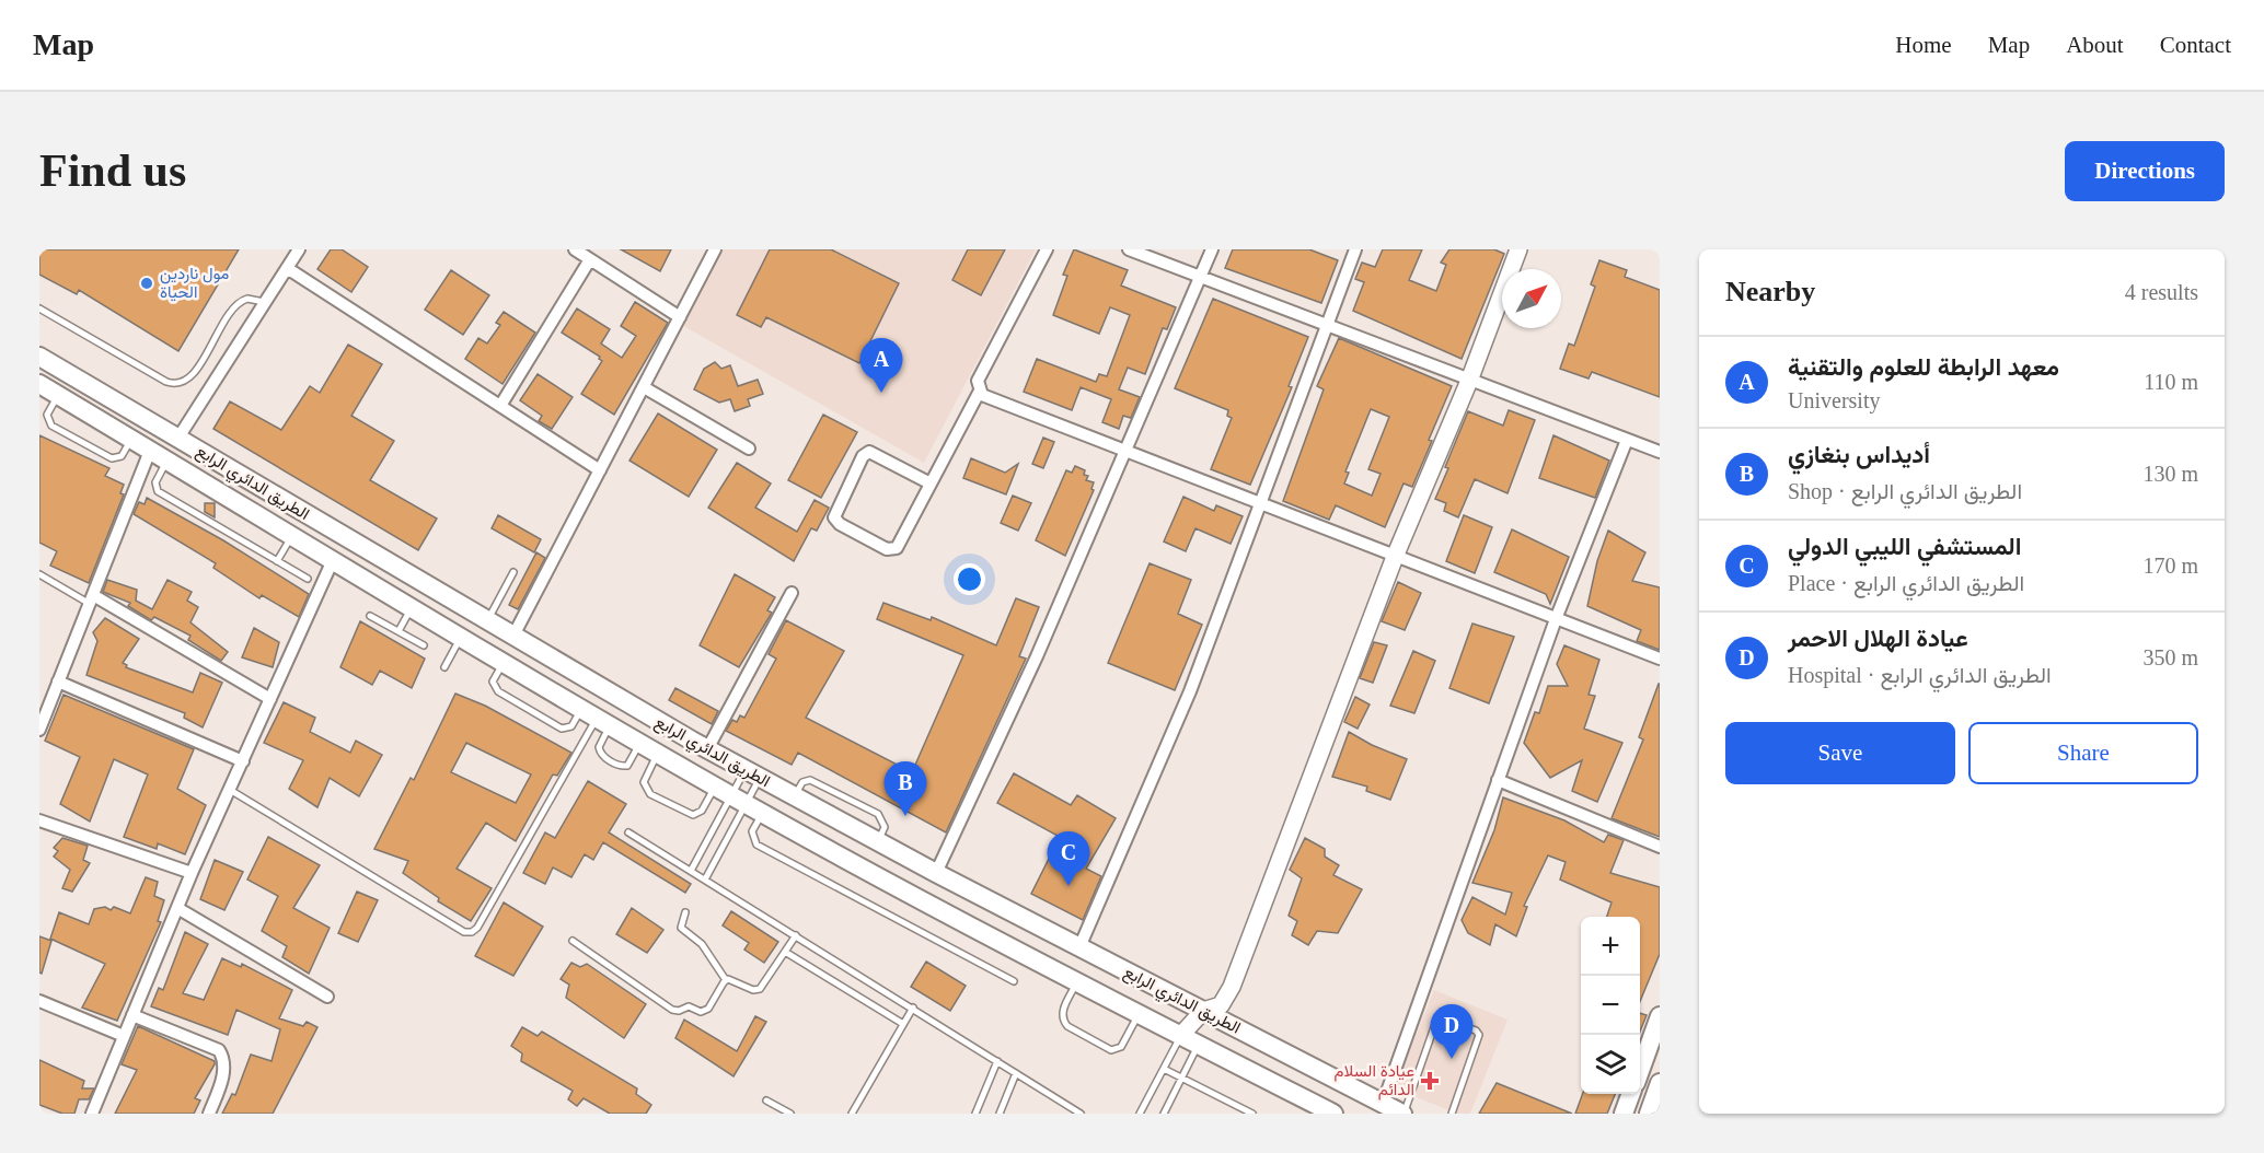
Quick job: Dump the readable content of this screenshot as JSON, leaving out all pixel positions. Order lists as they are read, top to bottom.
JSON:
{
  "streets": {
    "main road": ["الطريق الدائري الرابع"]
  },
  "places": {
    "other": ["مول ناردين الحياة"],
    "health": ["عيادة السلام الدائم"]
  },
  "north": "top right",
  "page": {
    "header": "Map",
    "nav": [
      "Home",
      "Map",
      "About",
      "Contact"
    ],
    "buttons": [
      "Directions",
      ["Save", "Share"]
    ],
    "title": "Find us",
    "heading": ["Nearby", "4 results"],
    "list": [
      {
        "mark": "A",
        "name": "معهد الرابطة للعلوم والتقنية",
        "note": "University",
        "value": "110 m"
      },
      {
        "mark": "B",
        "name": "أديداس بنغازي",
        "note": "Shop · الطريق الدائري الرابع",
        "value": "130 m"
      },
      {
        "mark": "C",
        "name": "المستشفي الليبي الدولي",
        "note": "Place · الطريق الدائري الرابع",
        "value": "170 m"
      },
      {
        "mark": "D",
        "name": "عيادة الهلال الاحمر",
        "note": "Hospital · الطريق الدائري الرابع",
        "value": "350 m"
      }
    ],
    "pins": [
      "A",
      "B",
      "C",
      "D"
    ],
    "map_buttons": ["+", "−"]
  }
}
